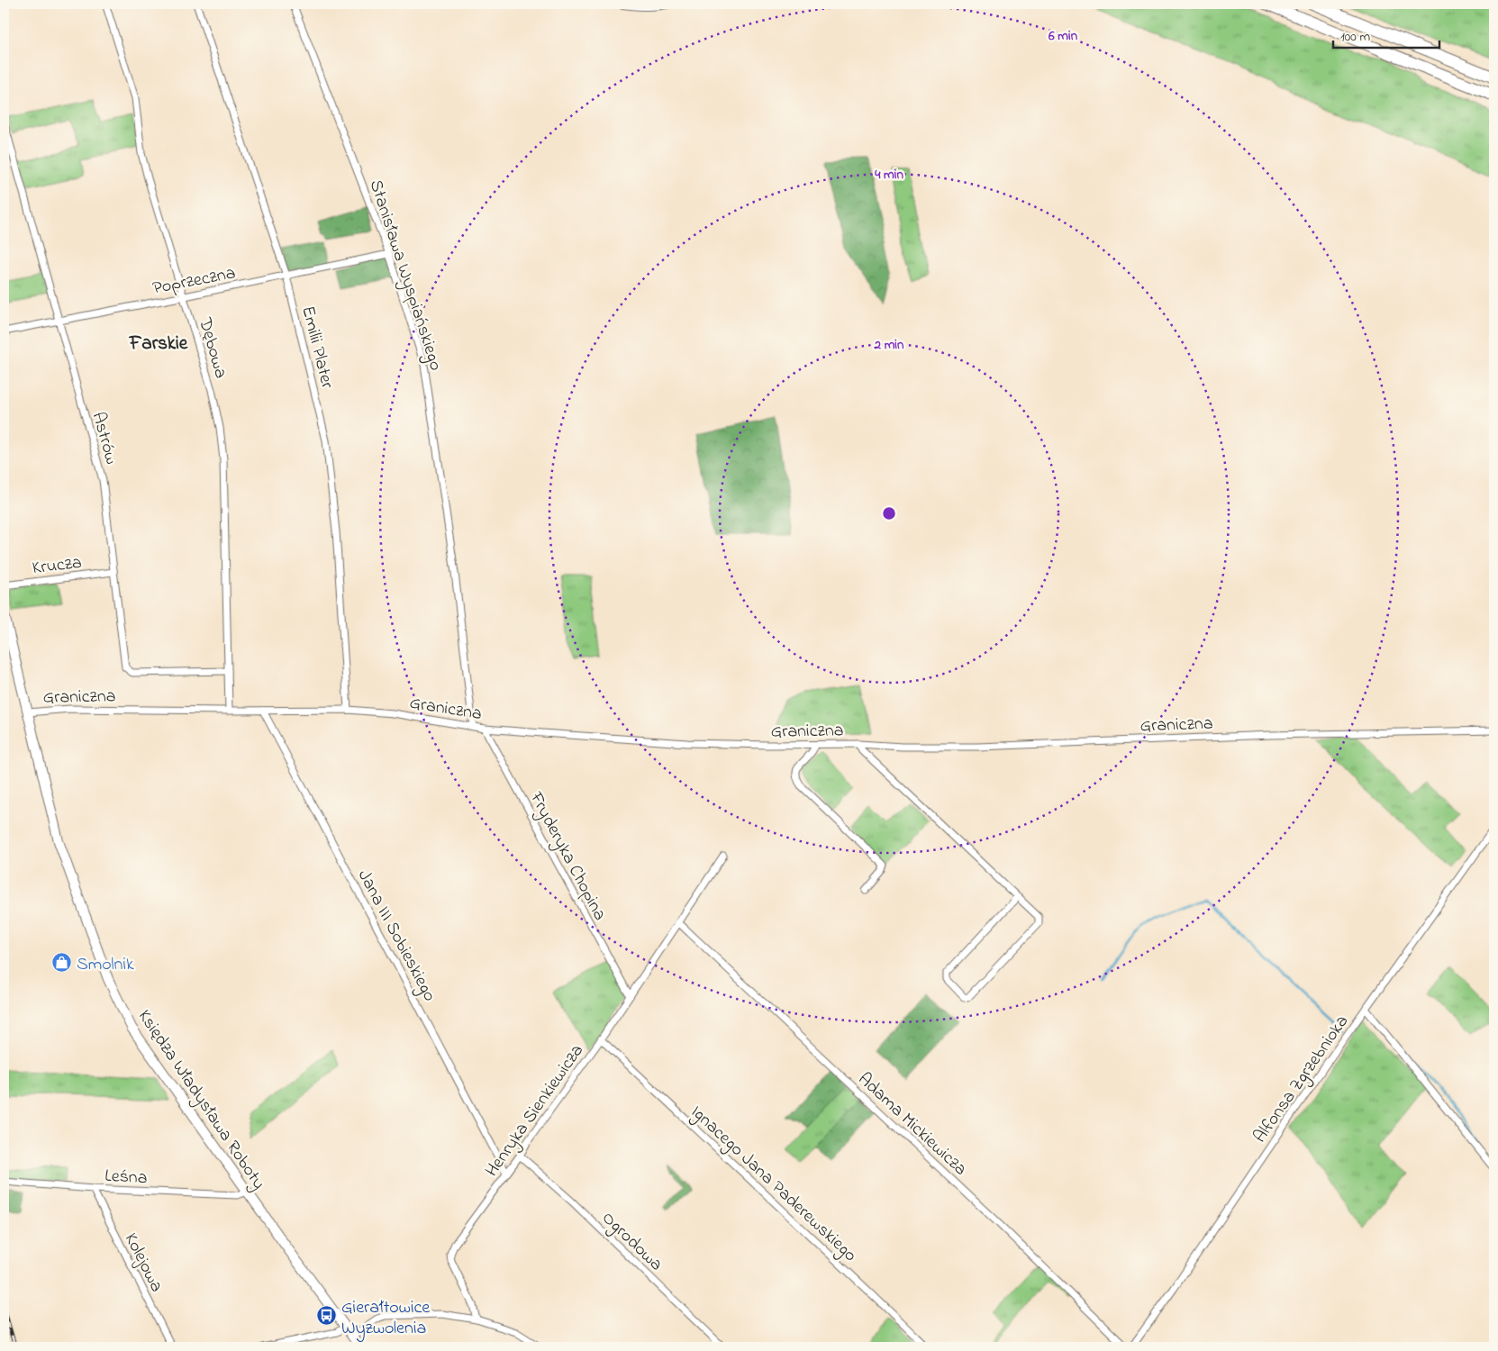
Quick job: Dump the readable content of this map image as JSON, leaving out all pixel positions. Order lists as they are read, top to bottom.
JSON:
{
  "streets": {
    "main road": ["Księdza Władysława Roboty"],
    "street": [
      "Stanisława Wyspiańskiego",
      "Poprzeczna",
      "Emilii Plater",
      "Dębowa",
      "Astrów",
      "Krucza",
      "Graniczna",
      "Fryderyka Chopina",
      "Jana III Sobieskiego",
      "Alfonsa Zgrzebnioka",
      "Henryka Sienkiewicza",
      "Adama Mickiewicza",
      "Leśna",
      "Ignacego Jana Paderewskiego",
      "Ogrodowa",
      "Kolejowa"
    ]
  },
  "crossings": [
    ["Stanisława Wyspiańskiego", "Poprzeczna"],
    ["Stanisława Wyspiańskiego", "Graniczna"],
    ["Poprzeczna", "Emilii Plater"],
    ["Poprzeczna", "Dębowa"],
    ["Poprzeczna", "Astrów"],
    ["Emilii Plater", "Graniczna"],
    ["Dębowa", "Astrów"],
    ["Dębowa", "Graniczna"],
    ["Astrów", "Krucza"],
    ["Graniczna", "Fryderyka Chopina"],
    ["Graniczna", "Jana III Sobieskiego"],
    ["Graniczna", "Księdza Władysława Roboty"],
    ["Fryderyka Chopina", "Henryka Sienkiewicza"],
    ["Jana III Sobieskiego", "Henryka Sienkiewicza"],
    ["Księdza Władysława Roboty", "Leśna"],
    ["Henryka Sienkiewicza", "Adama Mickiewicza"],
    ["Henryka Sienkiewicza", "Ignacego Jana Paderewskiego"],
    ["Henryka Sienkiewicza", "Ogrodowa"],
    ["Leśna", "Kolejowa"]
  ],
  "districts": ["Farskie"],
  "places": {
    "shop": ["Smolnik"],
    "bus stop": ["Gierałtowice Wyzwolenia"]
  },
  "scale_bar": "100 m",
  "rings": ["6 min", "4 min", "2 min"]
}
